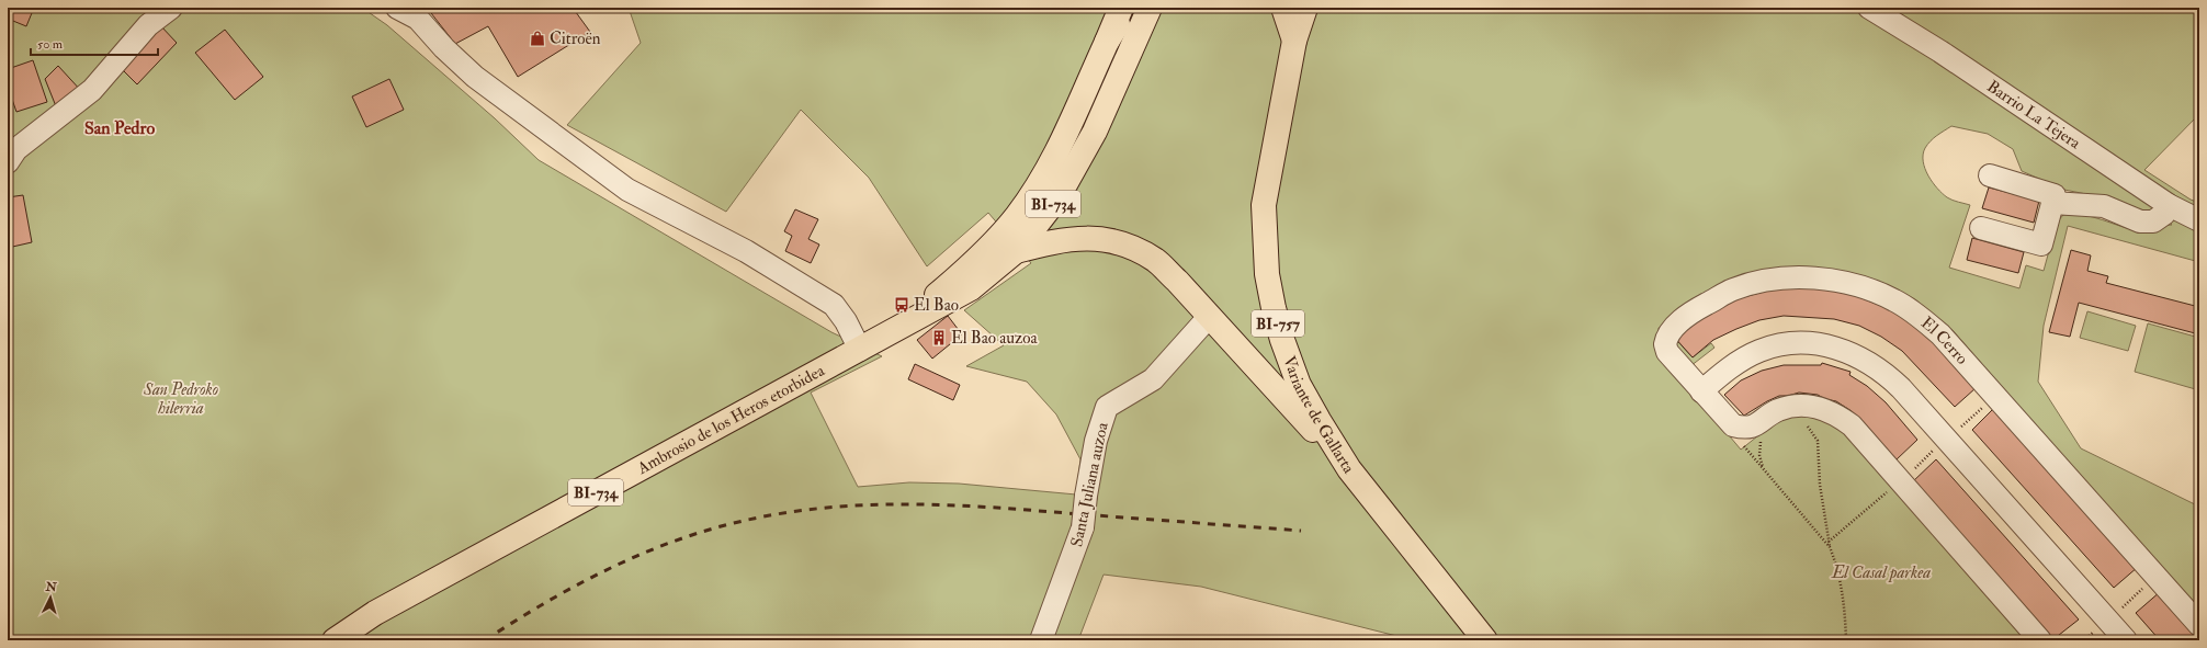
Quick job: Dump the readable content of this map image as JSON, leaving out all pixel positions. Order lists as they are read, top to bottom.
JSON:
{
  "streets": {
    "main road": [
      "BI-734",
      "BI-757",
      "Variante de Gallarta",
      "Ambrosio de los Heros etorbidea"
    ],
    "street": ["Barrio La Tejera", "El Cerro", "Santa Juliana auzoa"]
  },
  "crossings": [
    ["BI-734", "Ambrosio de los Heros etorbidea"]
  ],
  "districts": ["San Pedro"],
  "parks": ["San Pedroko hilerria", "El Casal parkea"],
  "places": {
    "shop": ["Citroën"],
    "bus stop": ["El Bao"],
    "building": ["El Bao auzoa"]
  },
  "scale_bar": "50 m",
  "north": "top"
}
